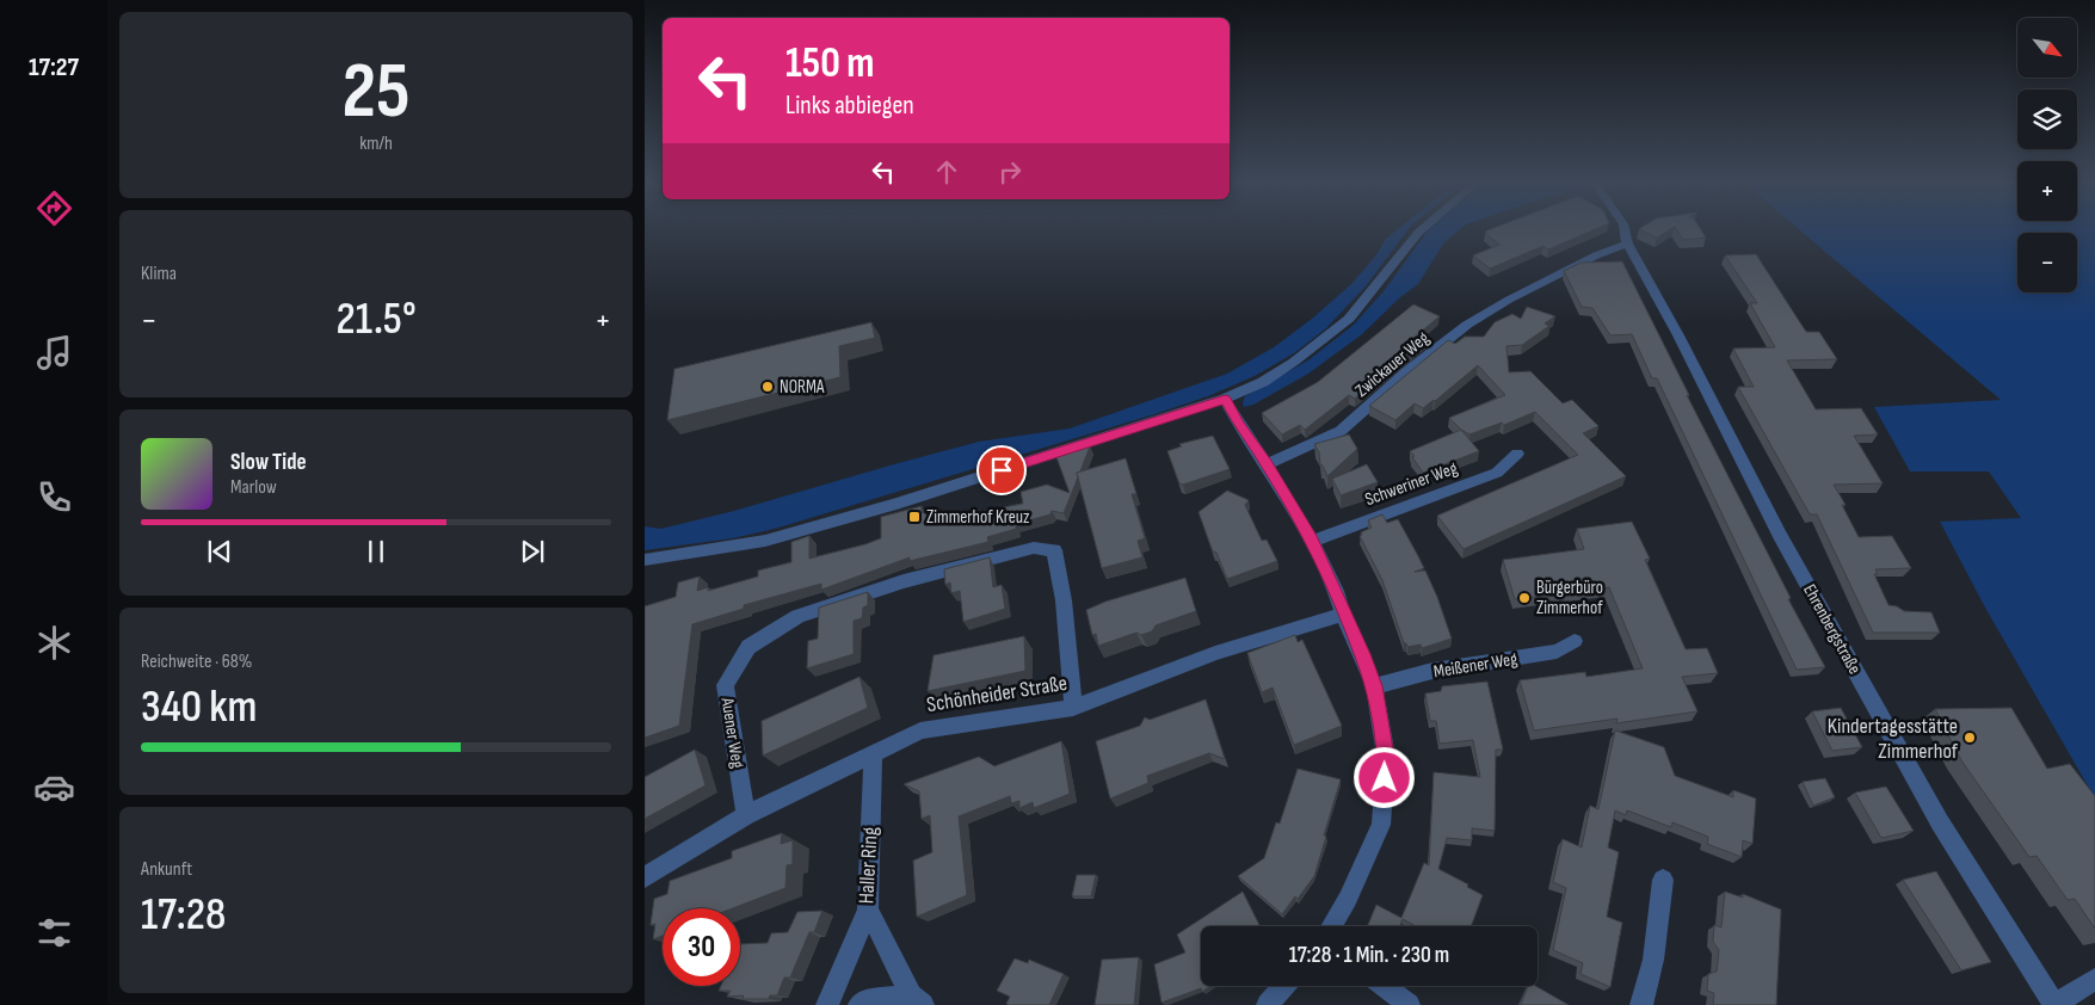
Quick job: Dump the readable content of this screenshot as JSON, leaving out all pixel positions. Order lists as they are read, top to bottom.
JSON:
{
  "streets": {
    "street": [
      "Zwickauer Weg",
      "Schweriner Weg",
      "Ehrenbergstraße",
      "Meißener Weg",
      "Schönheider Straße",
      "Auener Weg",
      "Haller Ring"
    ]
  },
  "crossings": [
    ["Zwickauer Weg", "Ehrenbergstraße"],
    ["Schönheider Straße", "Auener Weg"],
    ["Schönheider Straße", "Haller Ring"]
  ],
  "places": {
    "other": ["NORMA", "Bürgerbüro Zimmerhof", "Kindertagesstätte Zimmerhof"],
    "transit": ["Zimmerhof Kreuz"]
  },
  "north": "bottom right",
  "page": {
    "tabs": "17:27",
    "tile": [
      ["25", "km/h"],
      "Klima",
      ["Reichweite · 68%", "340 km"],
      ["Ankunft", "17:28"]
    ],
    "map_buttons": ["+", "−"],
    "turn": ["150 m", "Links abbiegen"],
    "heat": ["−", "21.5°", "+"],
    "song": ["Slow Tide", "Marlow"],
    "limit": "30",
    "trip": "17:28 · 1 Min. · 230 m"
  }
}
